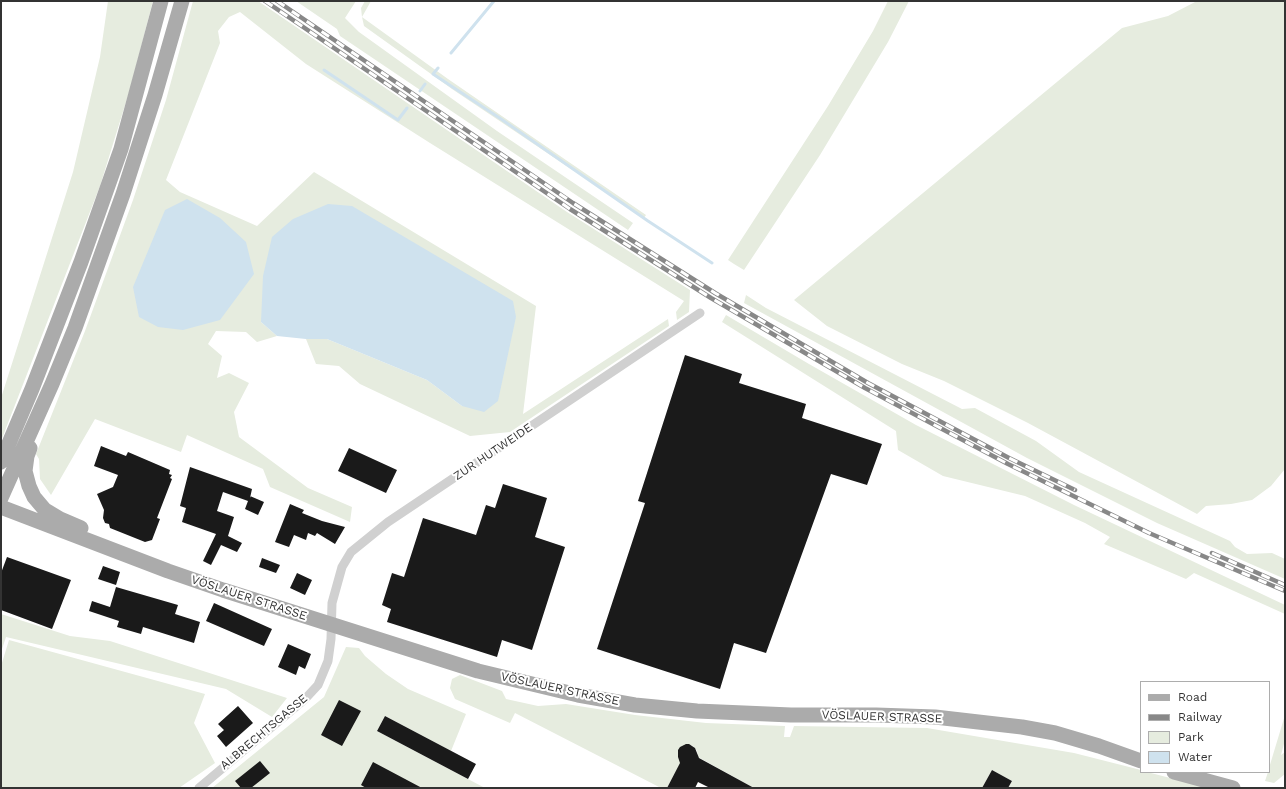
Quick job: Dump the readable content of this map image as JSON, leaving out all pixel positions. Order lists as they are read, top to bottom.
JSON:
{
  "streets": {
    "main road": ["VÖSLAUER STRASSE"],
    "street": ["ZUR HUTWEIDE", "ALBRECHTSGASSE"]
  },
  "crossings": [
    ["ZUR HUTWEIDE", "VÖSLAUER STRASSE"],
    ["ZUR HUTWEIDE", "ALBRECHTSGASSE"],
    ["VÖSLAUER STRASSE", "ALBRECHTSGASSE"]
  ],
  "legend": [
    "Road",
    "Railway",
    "Park",
    "Water"
  ]
}
